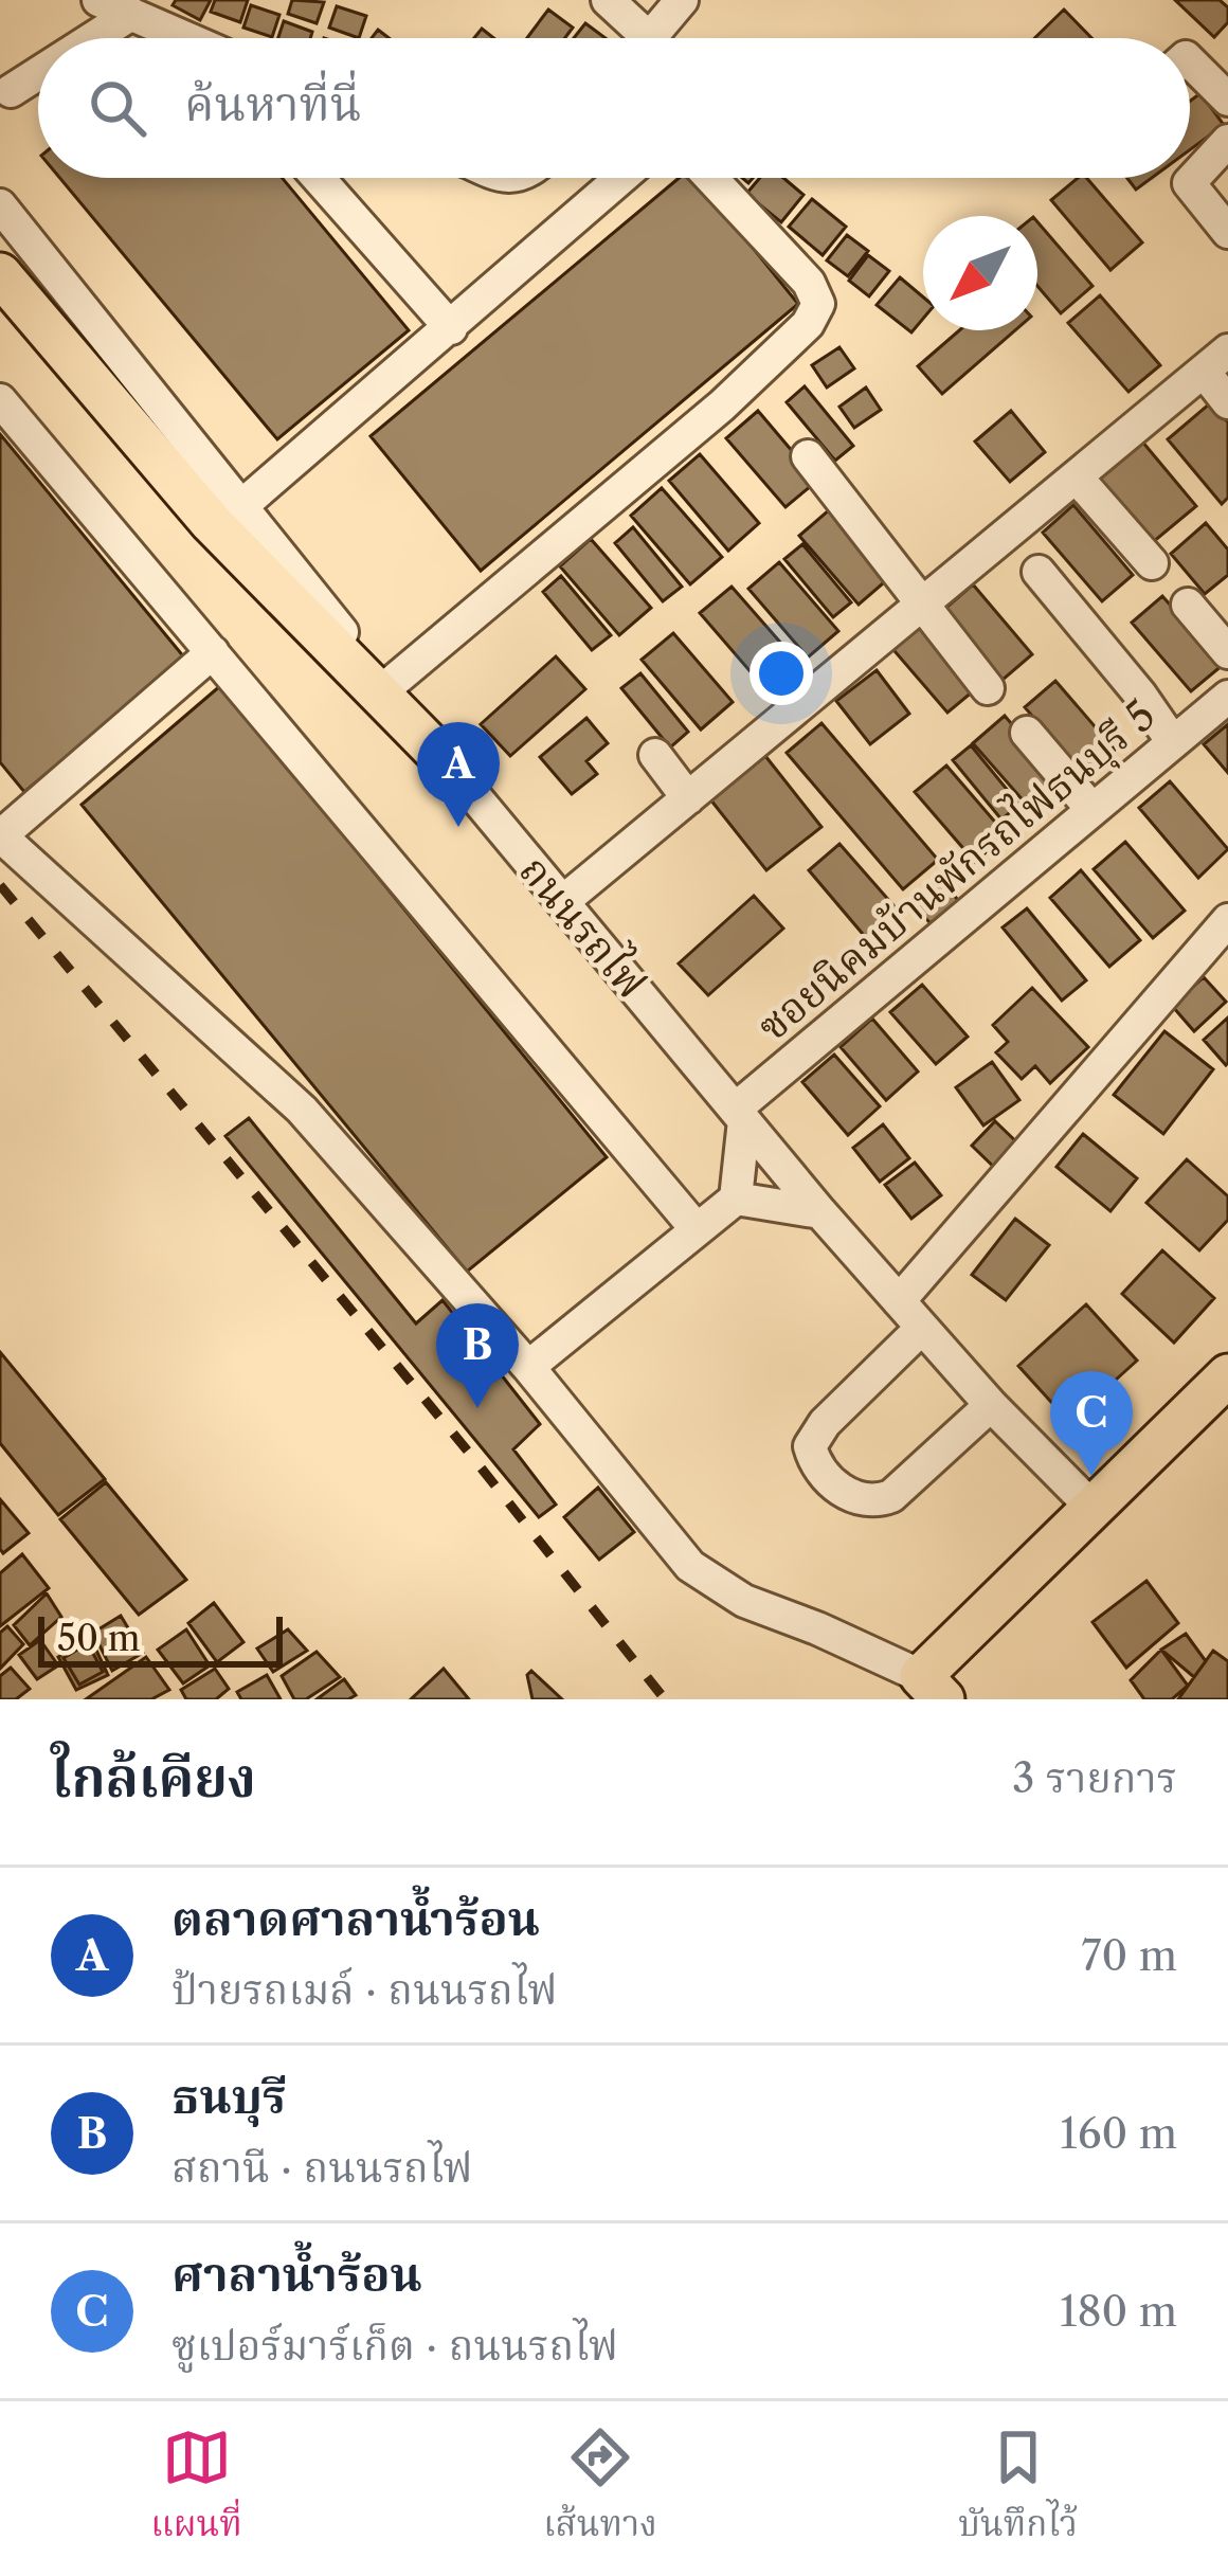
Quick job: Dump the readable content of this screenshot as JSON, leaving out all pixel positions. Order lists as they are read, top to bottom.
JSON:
{
  "streets": {
    "street": ["ซอยนิคมบ้านพักรถไฟธนบุรี 5", "ถนนรถไฟ"]
  },
  "crossings": [
    ["ซอยนิคมบ้านพักรถไฟธนบุรี 5", "ถนนรถไฟ"]
  ],
  "scale_bar": "50 m",
  "north": "bottom left",
  "page": {
    "search": "ค้นหาที่นี่",
    "pins": ["A", "B", "C"],
    "scale": "50 m",
    "heading": ["ใกล้เคียง", "3 รายการ"],
    "list": [
      {
        "mark": "A",
        "name": "ตลาดศาลาน้ำร้อน",
        "note": "ป้ายรถเมล์ · ถนนรถไฟ",
        "value": "70 m"
      },
      {
        "mark": "B",
        "name": "ธนบุรี",
        "note": "สถานี · ถนนรถไฟ",
        "value": "160 m"
      },
      {
        "mark": "C",
        "name": "ศาลาน้ำร้อน",
        "note": "ซูเปอร์มาร์เก็ต · ถนนรถไฟ",
        "value": "180 m"
      }
    ],
    "nav": ["แผนที่", "เส้นทาง", "บันทึกไว้"]
  }
}
